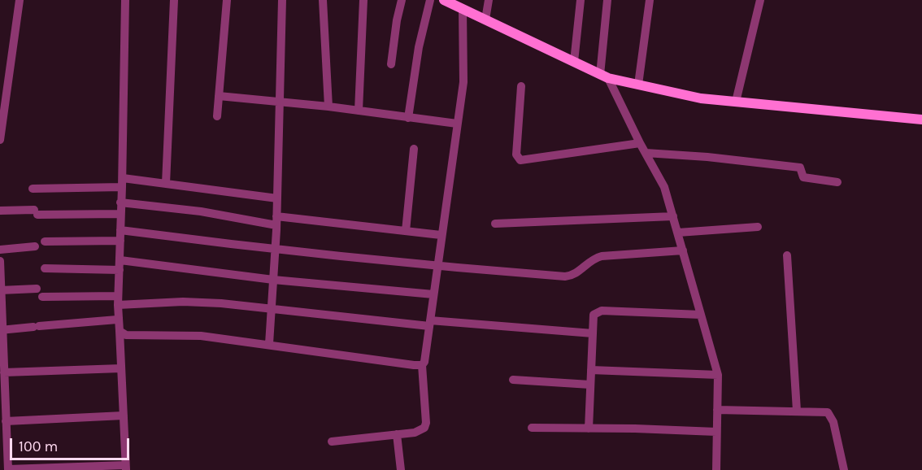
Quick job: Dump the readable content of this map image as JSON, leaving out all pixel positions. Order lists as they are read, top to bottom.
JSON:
{
  "scale_bar": "100 m"
}
